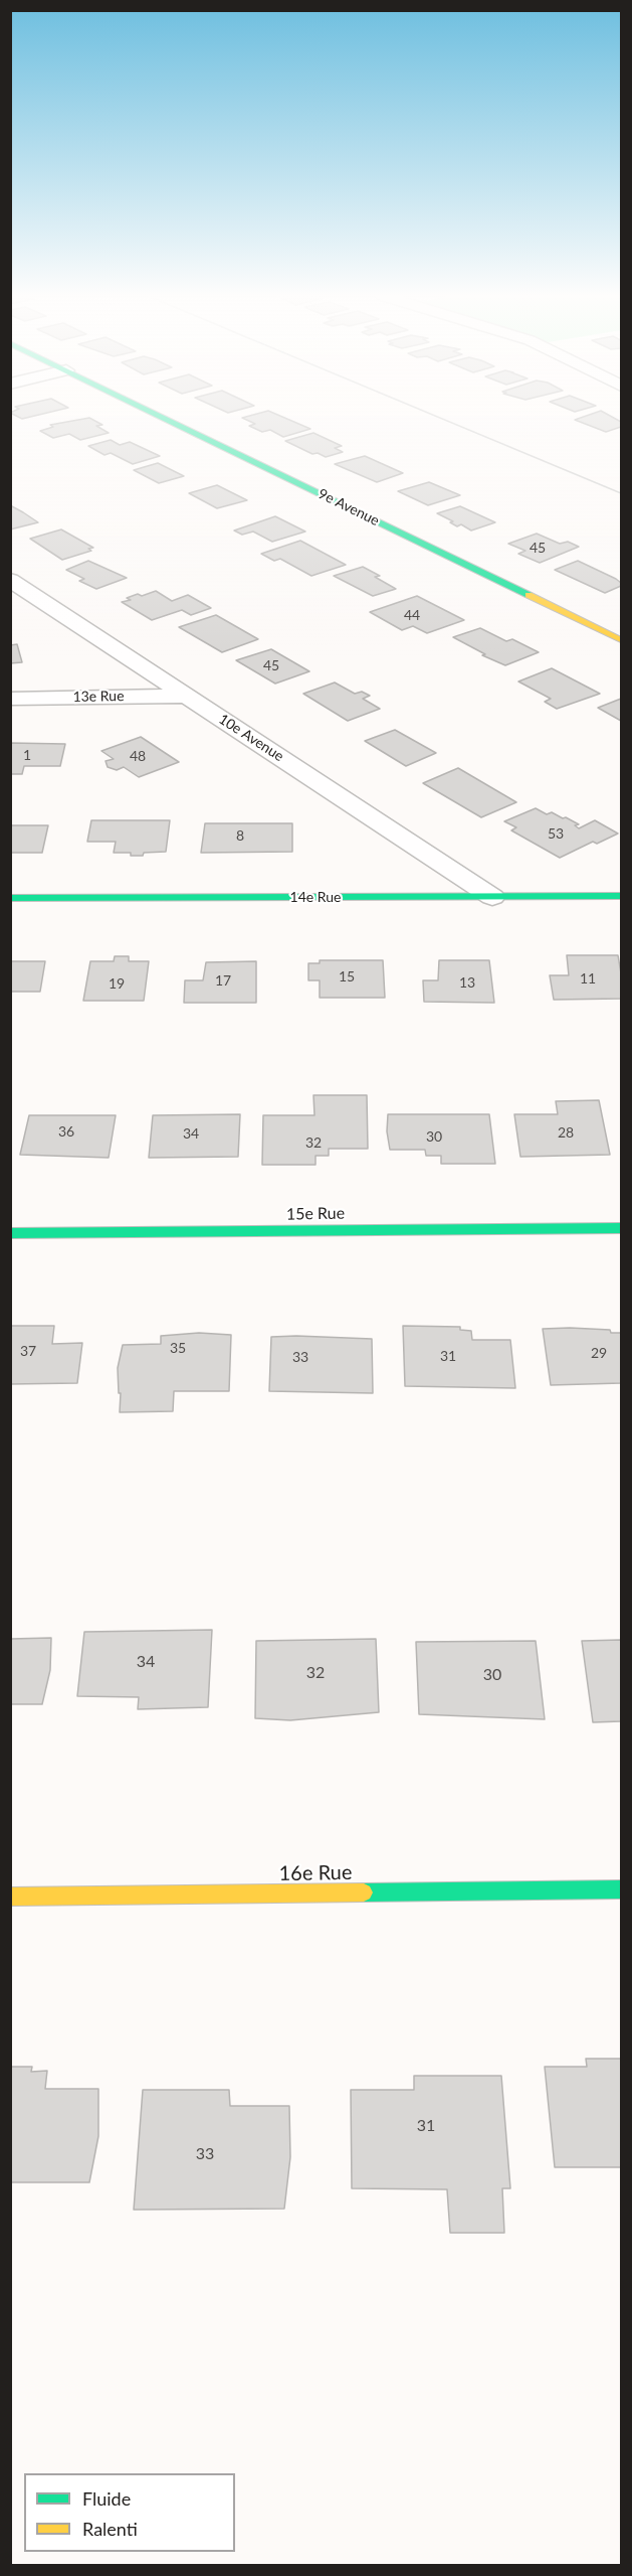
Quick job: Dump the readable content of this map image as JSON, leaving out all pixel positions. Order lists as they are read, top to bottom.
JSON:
{
  "streets": {
    "street": [
      "9e Avenue",
      "13e Rue",
      "10e Avenue",
      "14e Rue",
      "15e Rue",
      "16e Rue"
    ]
  },
  "crossings": [
    ["13e Rue", "10e Avenue"],
    ["10e Avenue", "14e Rue"]
  ],
  "house_numbers": [
    "45",
    "44",
    "45",
    "1",
    "48",
    "53",
    "8",
    "15",
    "11",
    "17",
    "13",
    "19",
    "36",
    "28",
    "34",
    "30",
    "32",
    "35",
    "37",
    "29",
    "31",
    "33",
    "34",
    "32",
    "30",
    "31",
    "33"
  ],
  "legend": ["Fluide", "Ralenti"]
}
